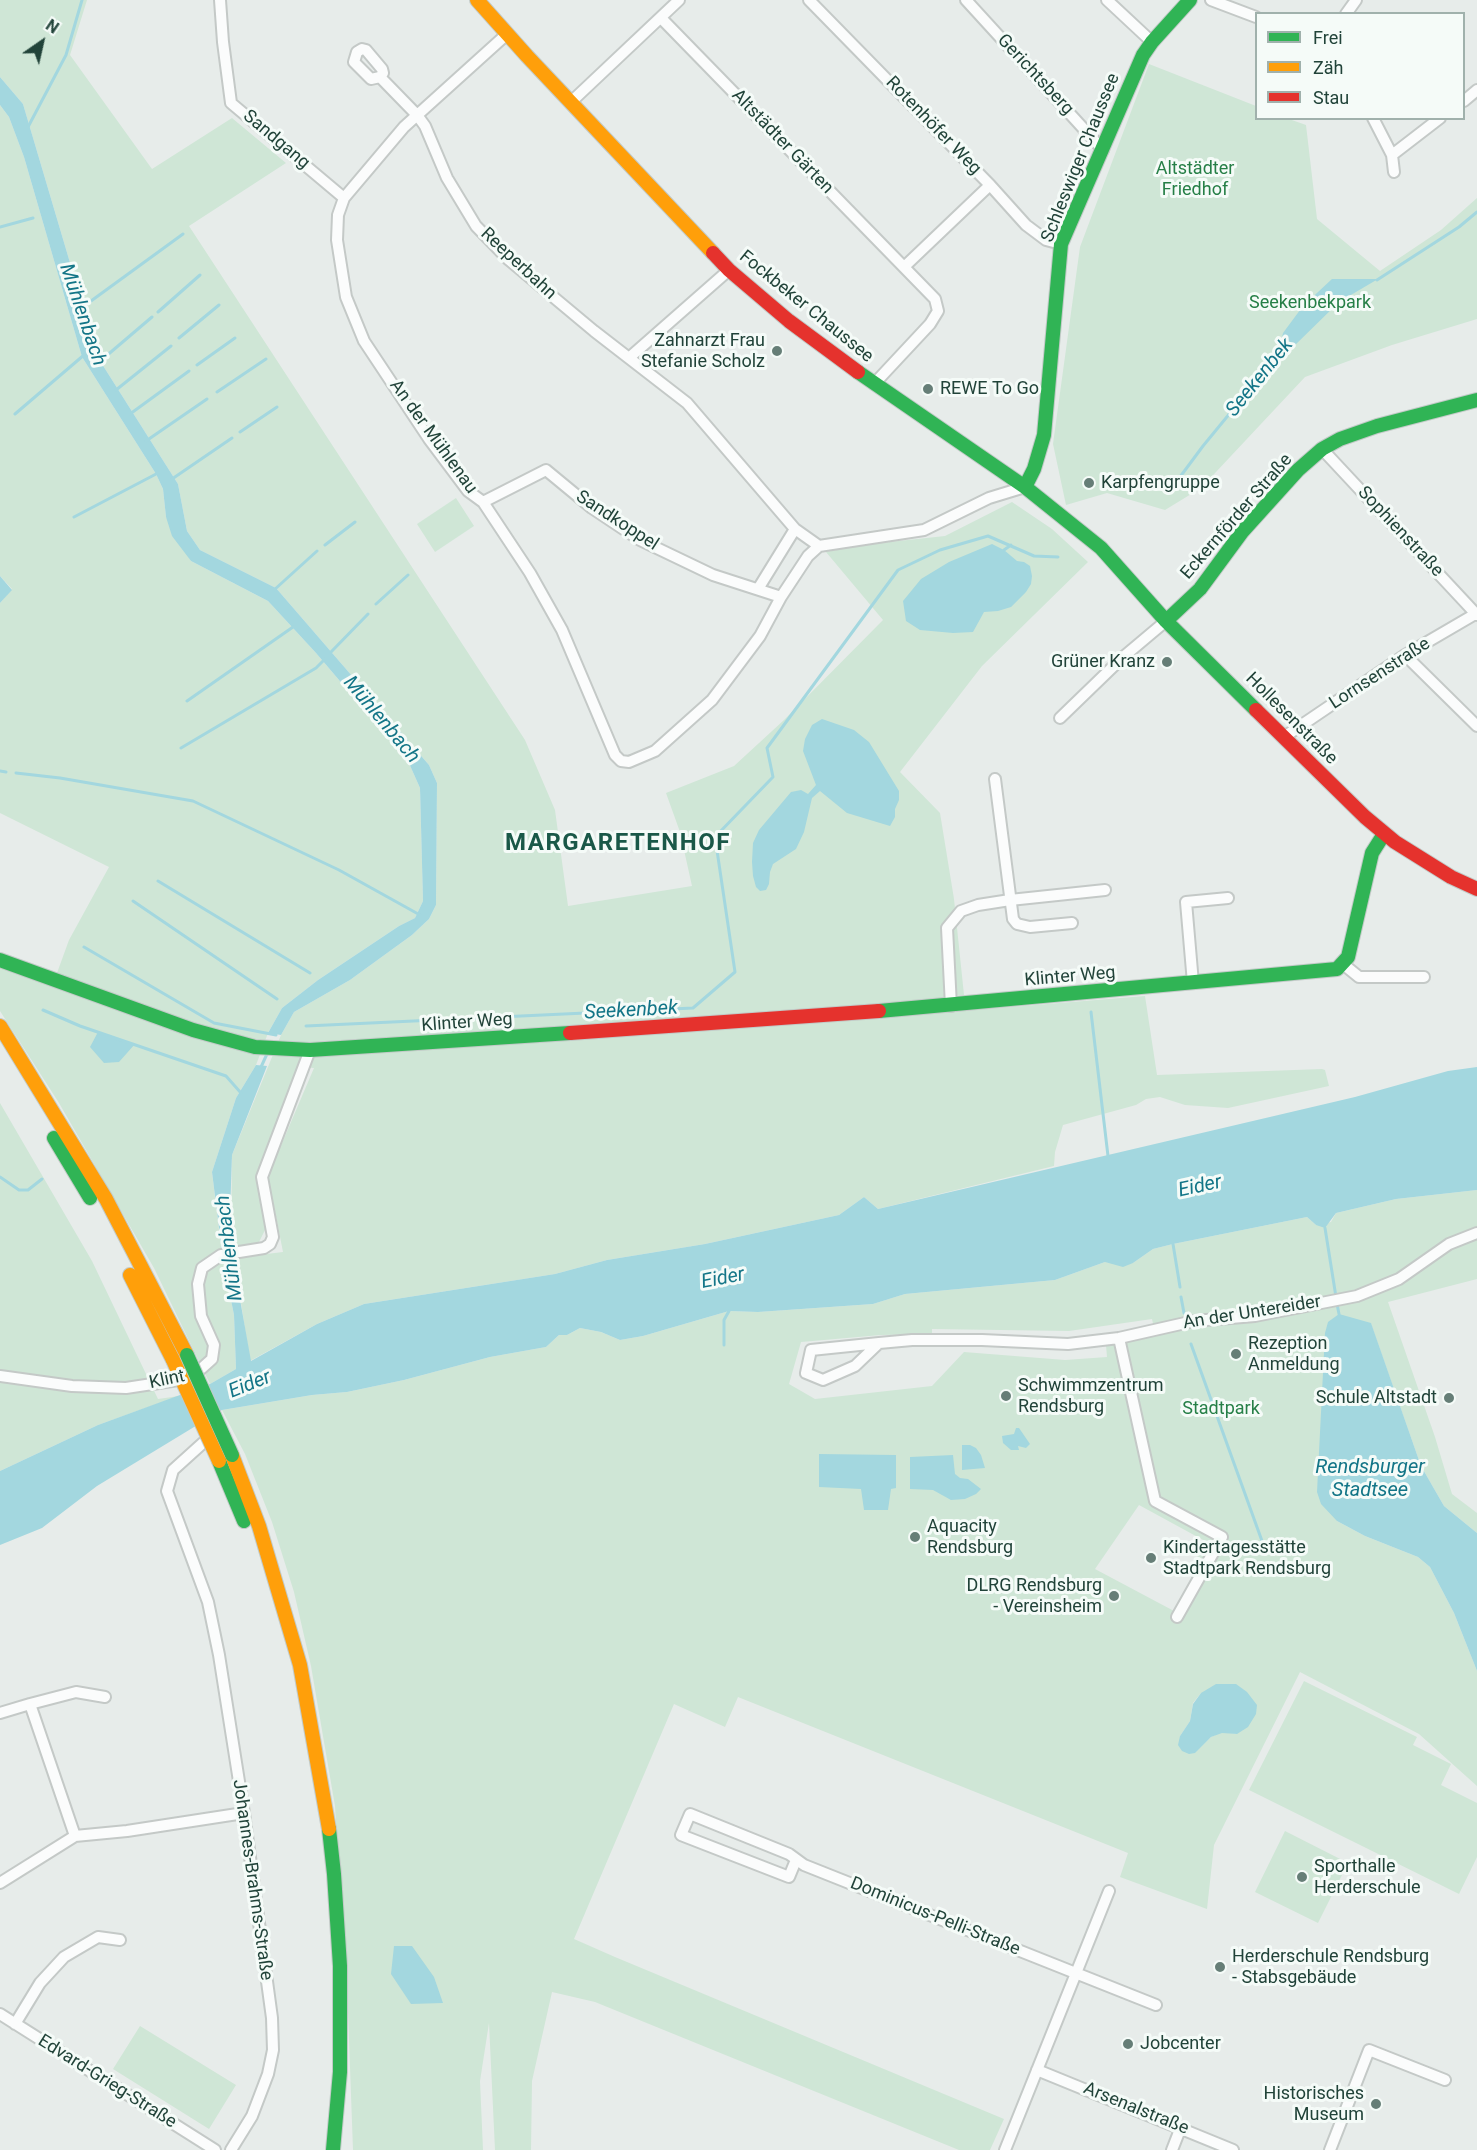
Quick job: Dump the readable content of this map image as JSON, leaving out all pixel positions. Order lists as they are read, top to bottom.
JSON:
{
  "streets": {
    "main road": [
      "Schleswiger Chaussee",
      "Fockbeker Chaussee",
      "Eckernförder Straße",
      "Hollesenstraße",
      "Klinter Weg"
    ],
    "street": [
      "Gerichtsberg",
      "Rotenhöfer Weg",
      "Sandgang",
      "Altstädter Gärten",
      "Reeperbahn",
      "An der Mühlenau",
      "Sandkoppel",
      "Sophienstraße",
      "Lornsenstraße",
      "An der Untereider",
      "Klint",
      "Johannes-Brahms-Straße",
      "Dominicus-Pelli-Straße",
      "Edvard-Grieg-Straße",
      "Arsenalstraße"
    ]
  },
  "crossings": [
    ["Gerichtsberg", "Schleswiger Chaussee"],
    ["Rotenhöfer Weg", "Schleswiger Chaussee"],
    ["Sandgang", "An der Mühlenau"],
    ["Altstädter Gärten", "Fockbeker Chaussee"],
    ["Schleswiger Chaussee", "Fockbeker Chaussee"],
    ["Reeperbahn", "An der Mühlenau"],
    ["Fockbeker Chaussee", "An der Mühlenau"],
    ["Fockbeker Chaussee", "Hollesenstraße"],
    ["An der Mühlenau", "Sandkoppel"],
    ["Eckernförder Straße", "Sophienstraße"],
    ["Eckernförder Straße", "Hollesenstraße"],
    ["Sophienstraße", "Lornsenstraße"],
    ["Lornsenstraße", "Hollesenstraße"]
  ],
  "districts": ["MARGARETENHOF"],
  "water": [
    "Mühlenbach",
    "Seekenbek",
    "Eider",
    "Rendsburger Stadtsee"
  ],
  "parks": ["Altstädter Friedhof", "Seekenbekpark", "Stadtpark"],
  "places": [
    "Zahnarzt Frau Stefanie Scholz",
    "REWE To Go",
    "Karpfengruppe",
    "Grüner Kranz",
    "Rezeption Anmeldung",
    "Schwimmzentrum Rendsburg",
    "Schule Altstadt",
    "Aquacity Rendsburg",
    "Kindertagesstätte Stadtpark Rendsburg",
    "DLRG Rendsburg - Vereinsheim",
    "Sporthalle Herderschule",
    "Herderschule Rendsburg - Stabsgebäude",
    "Jobcenter",
    "Historisches Museum"
  ],
  "legend": ["Frei", "Zäh", "Stau"],
  "north": "top right"
}
